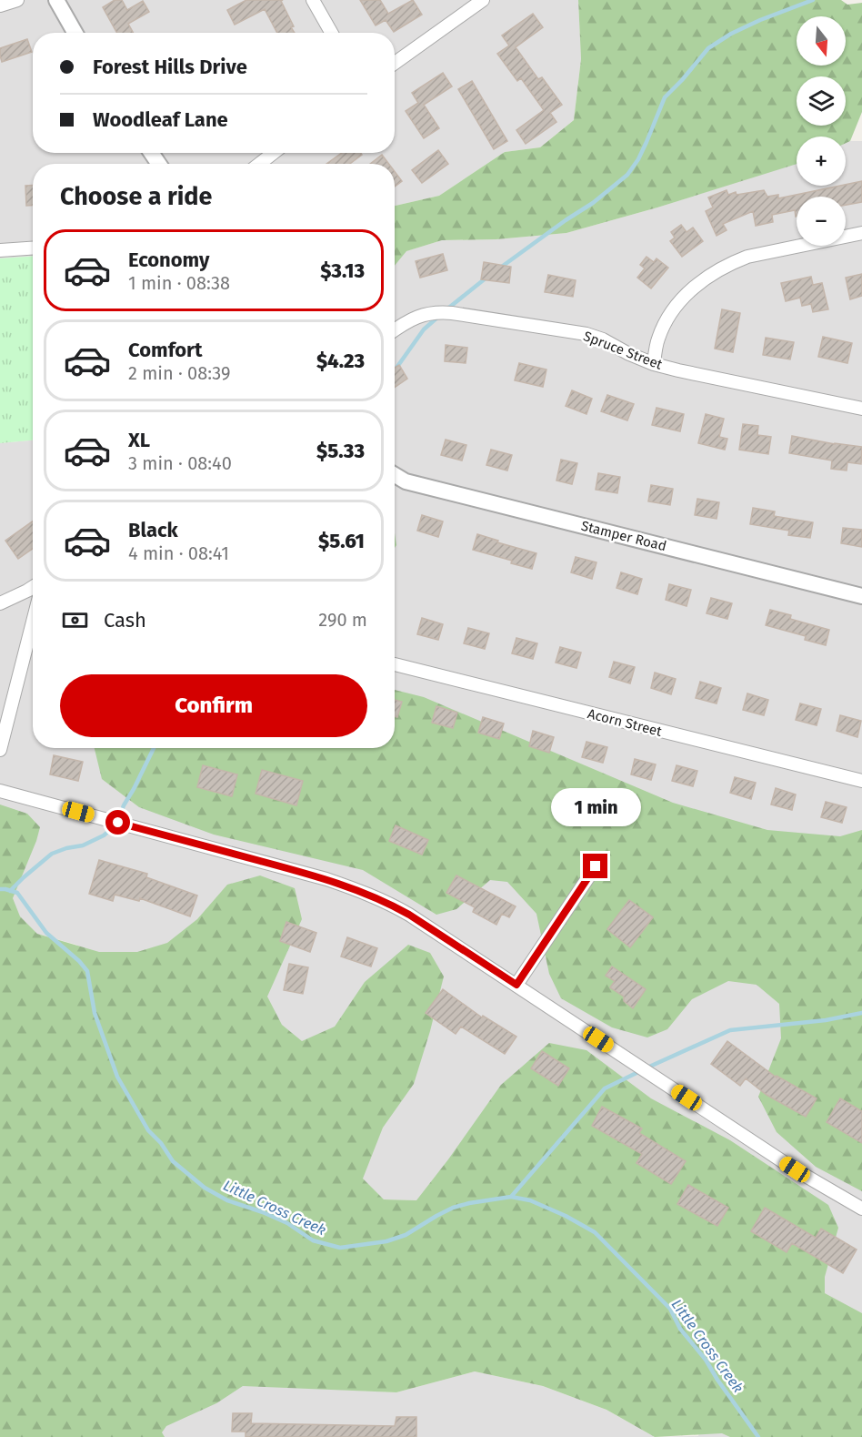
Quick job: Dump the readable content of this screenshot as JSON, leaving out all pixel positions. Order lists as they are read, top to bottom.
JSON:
{
  "streets": {
    "street": ["Spruce Street", "Stamper Road", "Acorn Street"]
  },
  "water": ["Little Cross Creek"],
  "north": "bottom",
  "page": {
    "map_buttons": ["+", "−"],
    "banner": ["Forest Hills Drive", "Woodleaf Lane"],
    "heading": "Choose a ride",
    "list": [
      {
        "name": "Economy",
        "note": "1 min · 08:38",
        "value": "$3.13"
      },
      {
        "name": "Comfort",
        "note": "2 min · 08:39",
        "value": "$4.23"
      },
      {
        "name": "XL",
        "note": "3 min · 08:40",
        "value": "$5.33"
      },
      {
        "name": "Black",
        "note": "4 min · 08:41",
        "value": "$5.61"
      }
    ],
    "pay": ["Cash", "290 m"],
    "buttons": "Confirm",
    "bubble": "1 min"
  }
}
